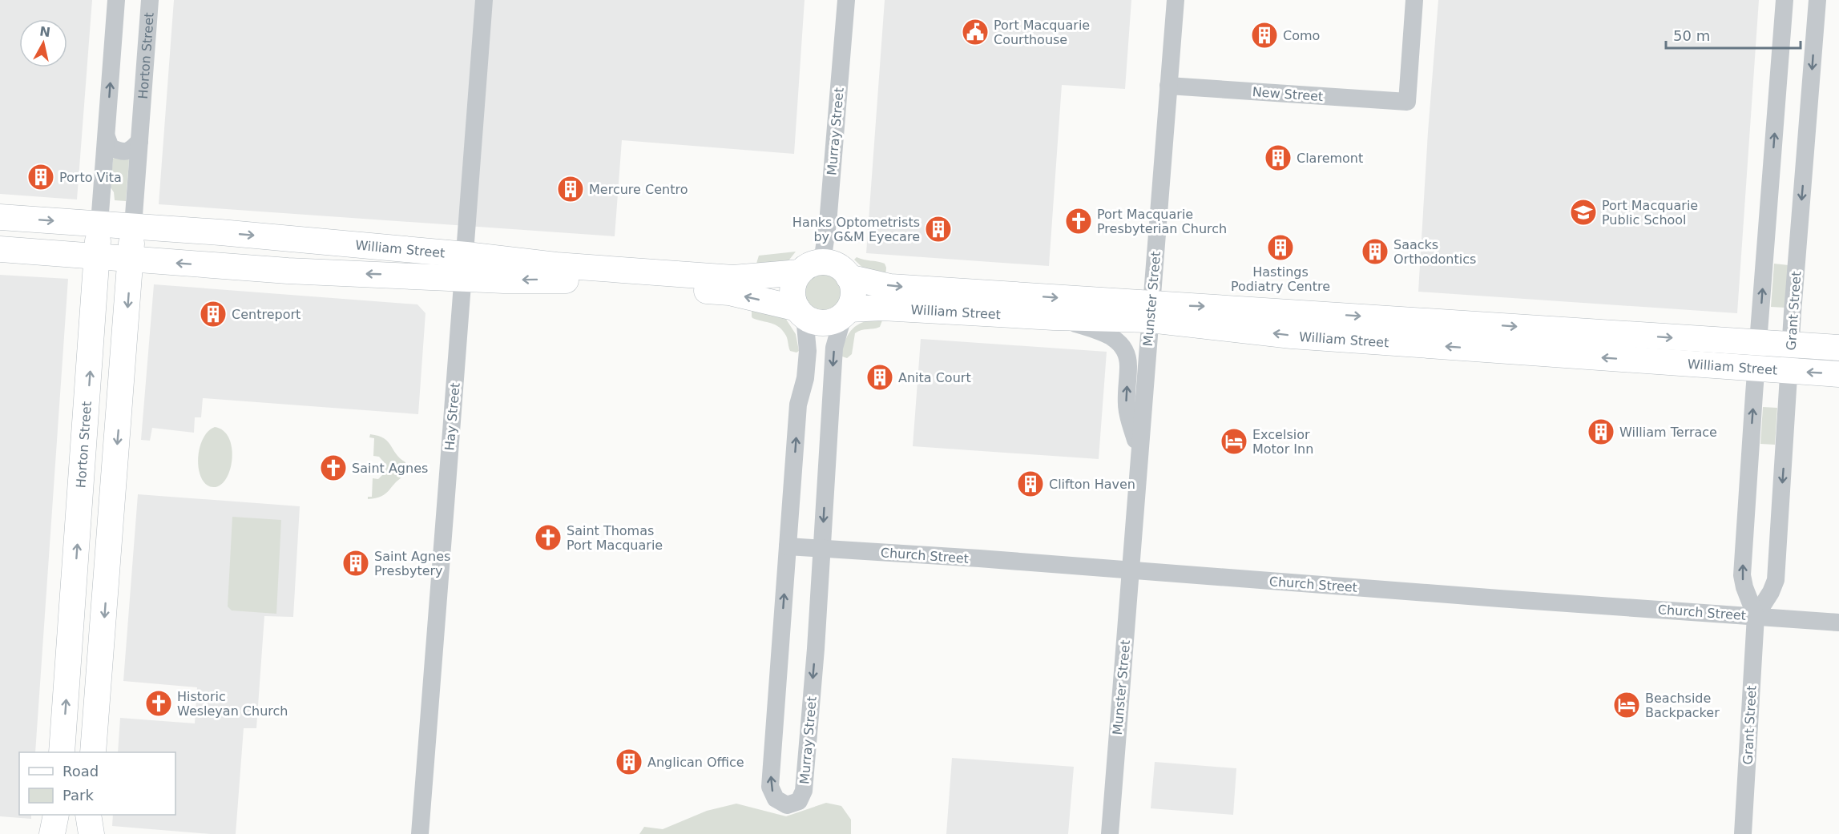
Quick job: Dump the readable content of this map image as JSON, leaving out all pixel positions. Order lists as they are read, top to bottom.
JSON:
{
  "streets": {
    "street": [
      "Horton Street",
      "New Street",
      "Murray Street",
      "William Street",
      "Munster Street",
      "Grant Street",
      "Hay Street",
      "Church Street"
    ]
  },
  "crossings": [
    ["Horton Street", "William Street"],
    ["New Street", "Munster Street"],
    ["Murray Street", "William Street"],
    ["Murray Street", "Church Street"],
    ["William Street", "Munster Street"],
    ["William Street", "Grant Street"],
    ["William Street", "Hay Street"],
    ["Munster Street", "Church Street"],
    ["Grant Street", "Church Street"]
  ],
  "places": {
    "public building": ["Port Macquarie Courthouse"],
    "building": [
      "Como",
      "Claremont",
      "Porto Vita",
      "Mercure Centro",
      "Hanks Optometrists by G&M Eyecare",
      "Hastings Podiatry Centre",
      "Saacks Orthodontics",
      "Centreport",
      "Anita Court",
      "William Terrace",
      "Clifton Haven",
      "Saint Agnes Presbytery",
      "Anglican Office"
    ],
    "school or university": ["Port Macquarie Public School"],
    "church": [
      "Port Macquarie Presbyterian Church",
      "Saint Agnes",
      "Saint Thomas Port Macquarie",
      "Historic Wesleyan Church"
    ],
    "hotel": ["Excelsior Motor Inn", "Beachside Backpacker"]
  },
  "legend": ["Road", "Park"],
  "scale_bar": "50 m",
  "north": "top"
}
